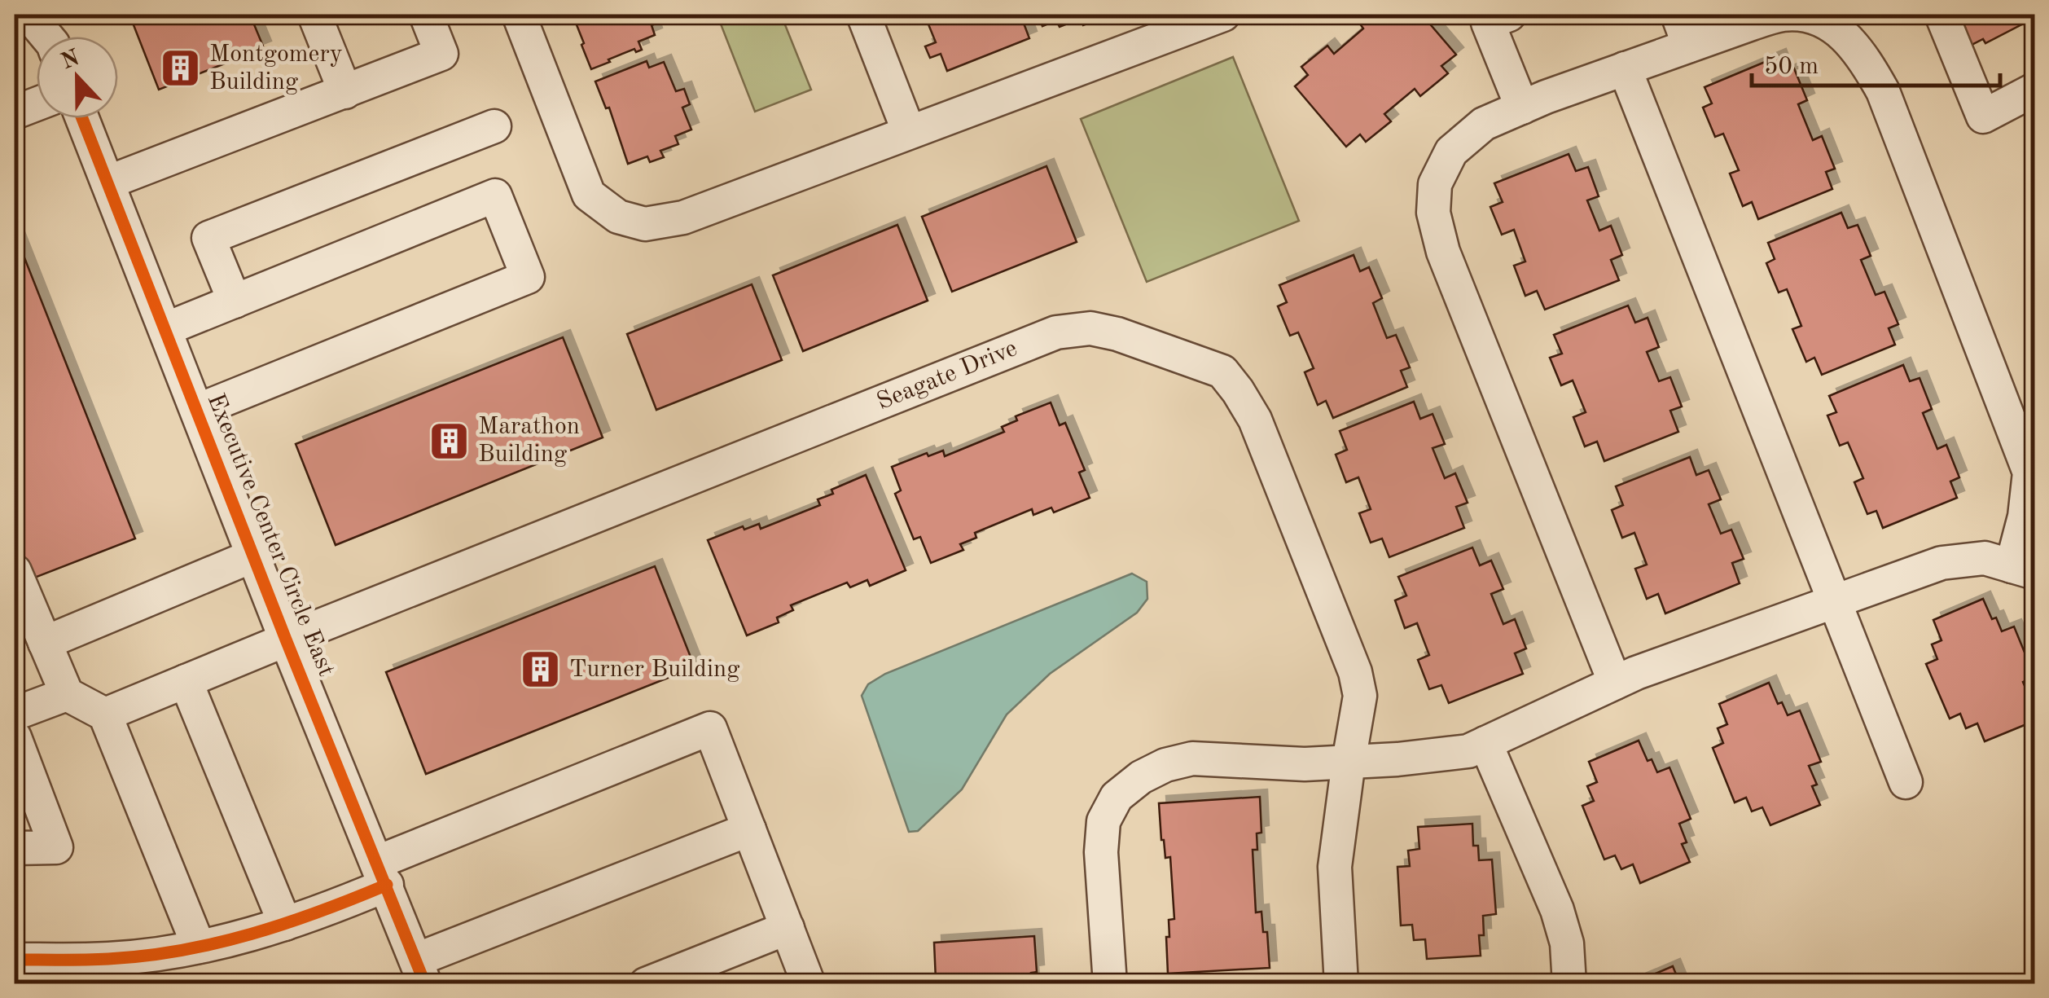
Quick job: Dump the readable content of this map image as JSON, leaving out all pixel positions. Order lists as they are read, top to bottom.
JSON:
{
  "streets": {
    "street": ["Seagate Drive", "Executive Center Circle East"]
  },
  "crossings": [
    ["Seagate Drive", "Executive Center Circle East"]
  ],
  "places": {
    "building": ["Montgomery Building", "Marathon Building", "Turner Building"]
  },
  "scale_bar": "50 m",
  "north": "top"
}
